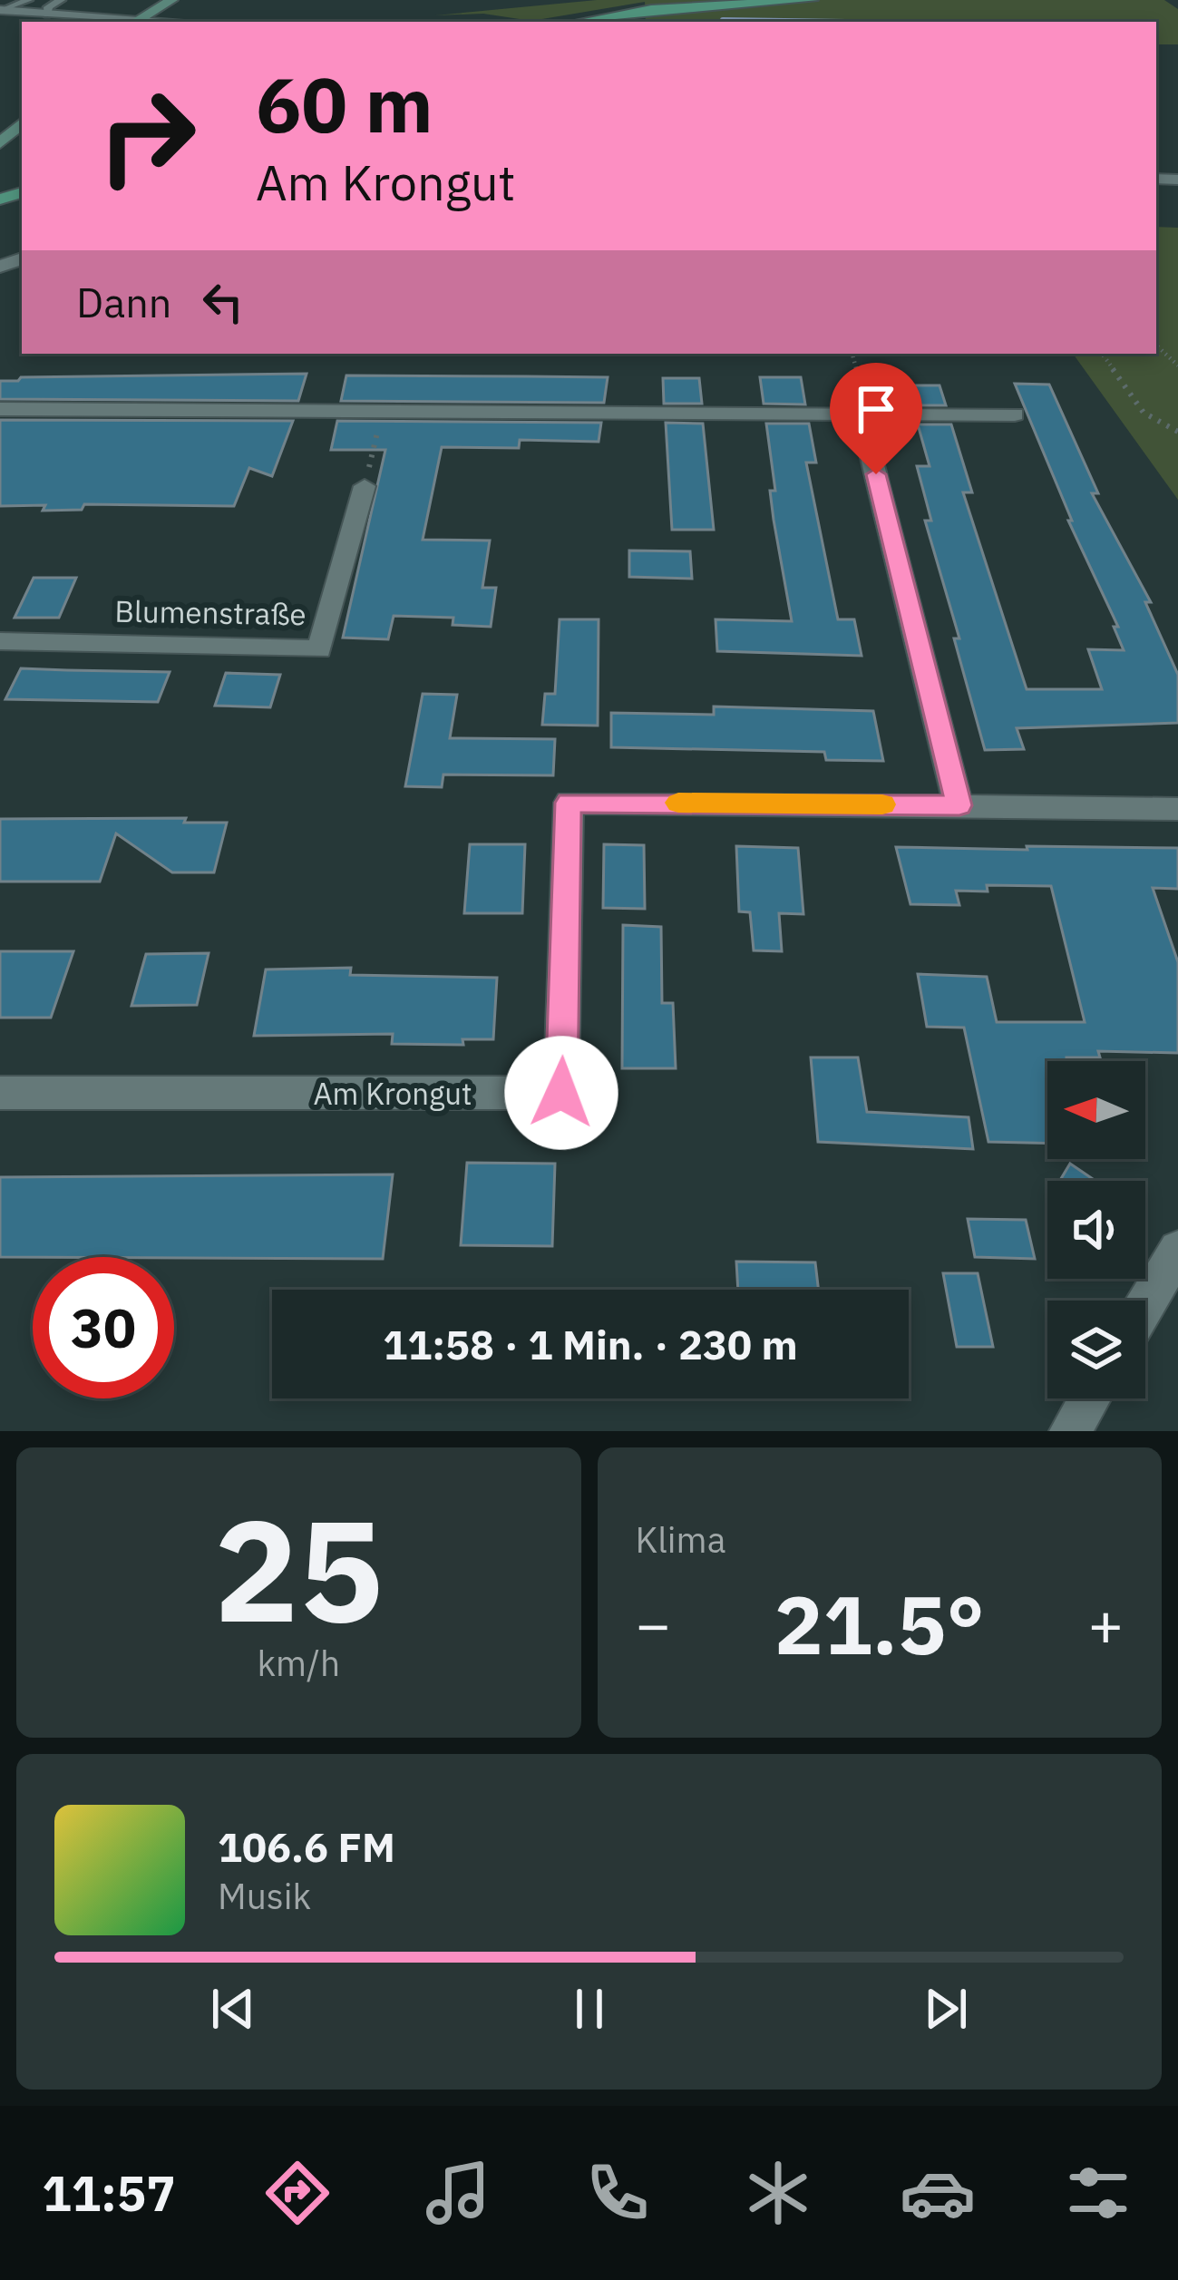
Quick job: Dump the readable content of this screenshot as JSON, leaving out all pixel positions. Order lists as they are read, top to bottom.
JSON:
{
  "streets": {
    "street": ["Blumenstraße", "Am Krongut"]
  },
  "north": "left",
  "page": {
    "turn": ["60 m", "Am Krongut"],
    "then": "Dann",
    "limit": "30",
    "trip": "11:58 · 1 Min. · 230 m",
    "tile": [
      ["25", "km/h"],
      "Klima"
    ],
    "heat": ["−", "21.5°", "+"],
    "song": ["106.6 FM", "Musik"],
    "tabs": "11:57"
  }
}
